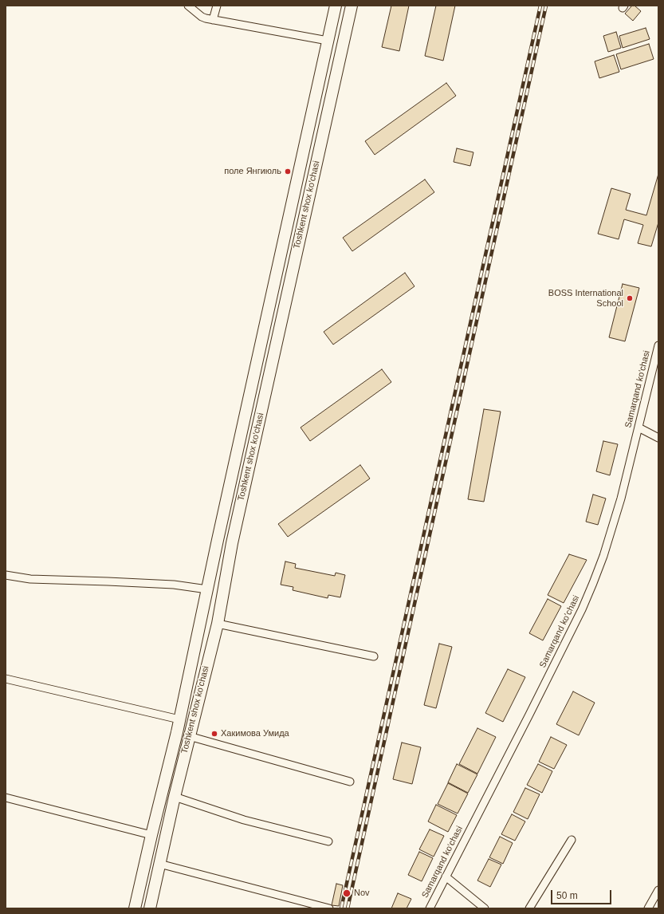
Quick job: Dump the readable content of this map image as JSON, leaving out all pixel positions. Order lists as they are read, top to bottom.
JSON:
{
  "streets": {
    "main road": ["Toshkent shox ko'chasi"],
    "street": ["Samarqand ko'chasi"]
  },
  "places": [
    "поле Янгиюль",
    "BOSS International School",
    "Хакимова Умида",
    "Nov"
  ],
  "scale_bar": "50 m"
}
